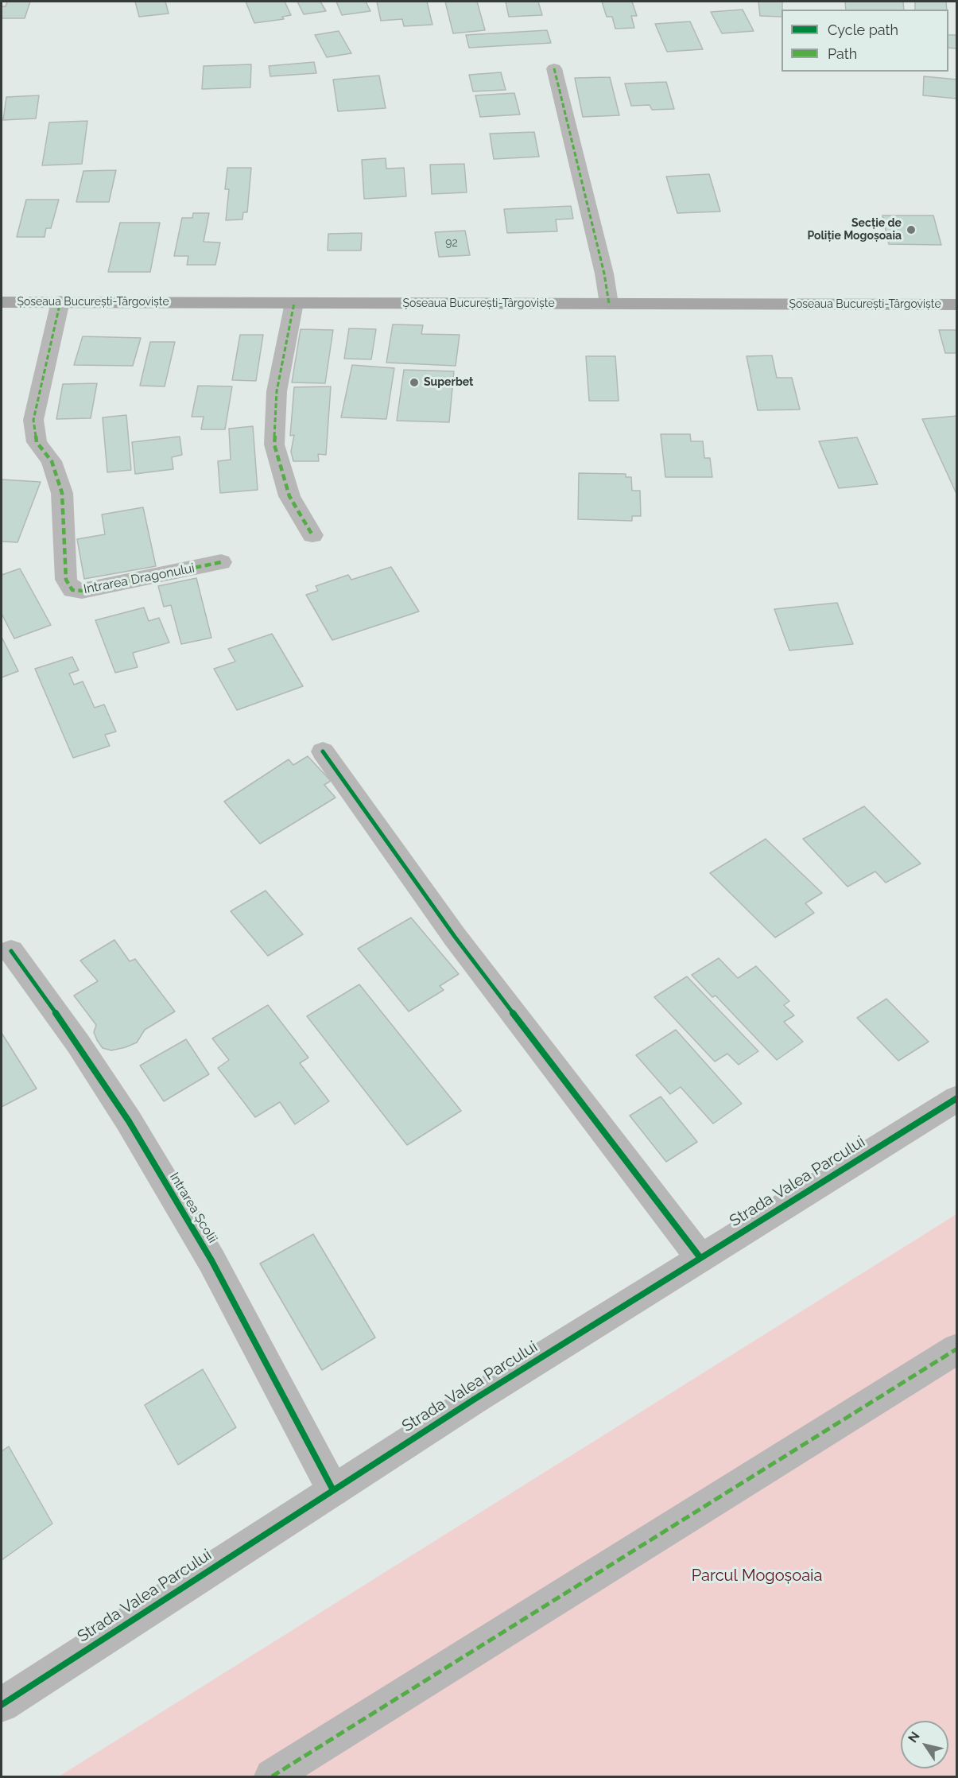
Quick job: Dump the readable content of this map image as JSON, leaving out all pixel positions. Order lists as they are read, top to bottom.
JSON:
{
  "streets": {
    "main road": ["Șoseaua București-Târgoviște"],
    "street": ["Intrarea Dragonului", "Strada Valea Parcului", "Intrarea Școlii"]
  },
  "crossings": [
    ["Șoseaua București-Târgoviște", "Intrarea Dragonului"],
    ["Strada Valea Parcului", "Intrarea Școlii"]
  ],
  "parks": ["Parcul Mogoșoaia"],
  "places": ["Secție de Poliție Mogoșoaia", "Superbet"],
  "house_numbers": ["92"],
  "legend": ["Cycle path", "Path"],
  "north": "top left"
}
